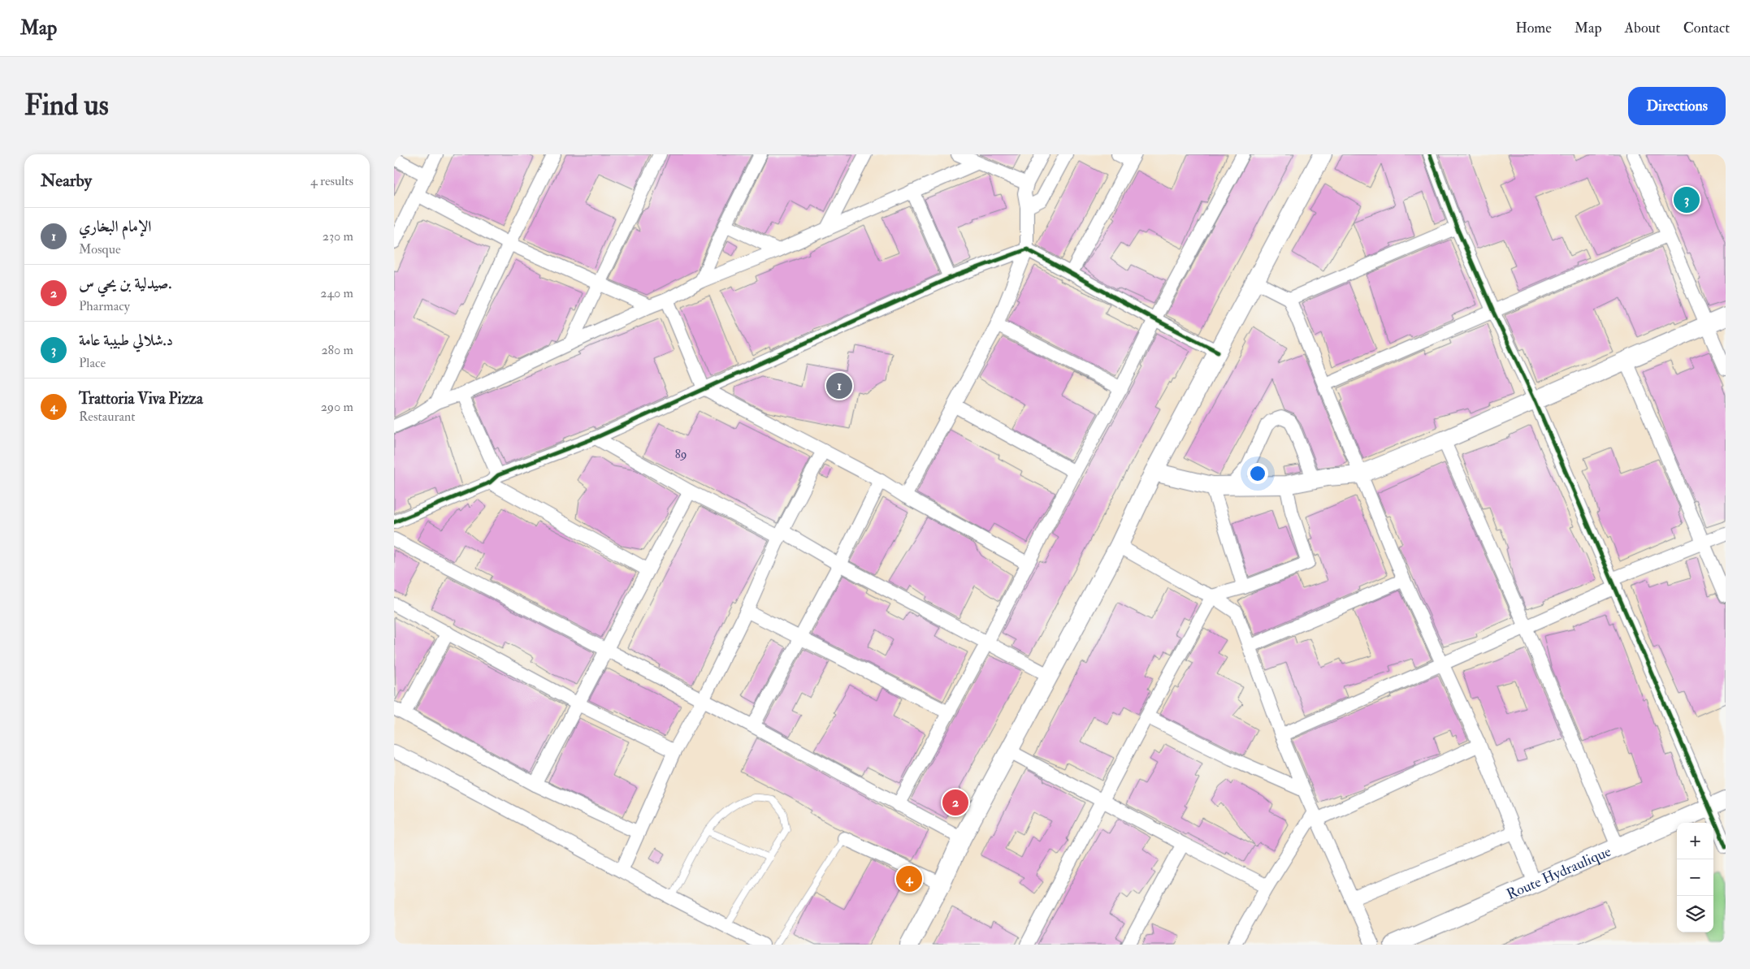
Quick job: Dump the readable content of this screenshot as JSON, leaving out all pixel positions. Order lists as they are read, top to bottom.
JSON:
{
  "streets": {
    "main road": ["Route Hydraulique"]
  },
  "house_numbers": ["89"],
  "page": {
    "header": "Map",
    "nav": [
      "Home",
      "Map",
      "About",
      "Contact"
    ],
    "buttons": "Directions",
    "title": "Find us",
    "heading": ["Nearby", "4 results"],
    "pins": [
      "3",
      "1",
      "2",
      "4"
    ],
    "list": [
      {
        "mark": "1",
        "name": "الإمام البخاري",
        "note": "Mosque",
        "value": "230 m"
      },
      {
        "mark": "2",
        "name": "صيدلية بن يحي س.",
        "note": "Pharmacy",
        "value": "240 m"
      },
      {
        "mark": "3",
        "name": "د.شلالي طبيبة عامة",
        "note": "Place",
        "value": "280 m"
      },
      {
        "mark": "4",
        "name": "Trattoria Viva Pizza",
        "note": "Restaurant",
        "value": "290 m"
      }
    ],
    "map_buttons": ["+", "−"]
  }
}
